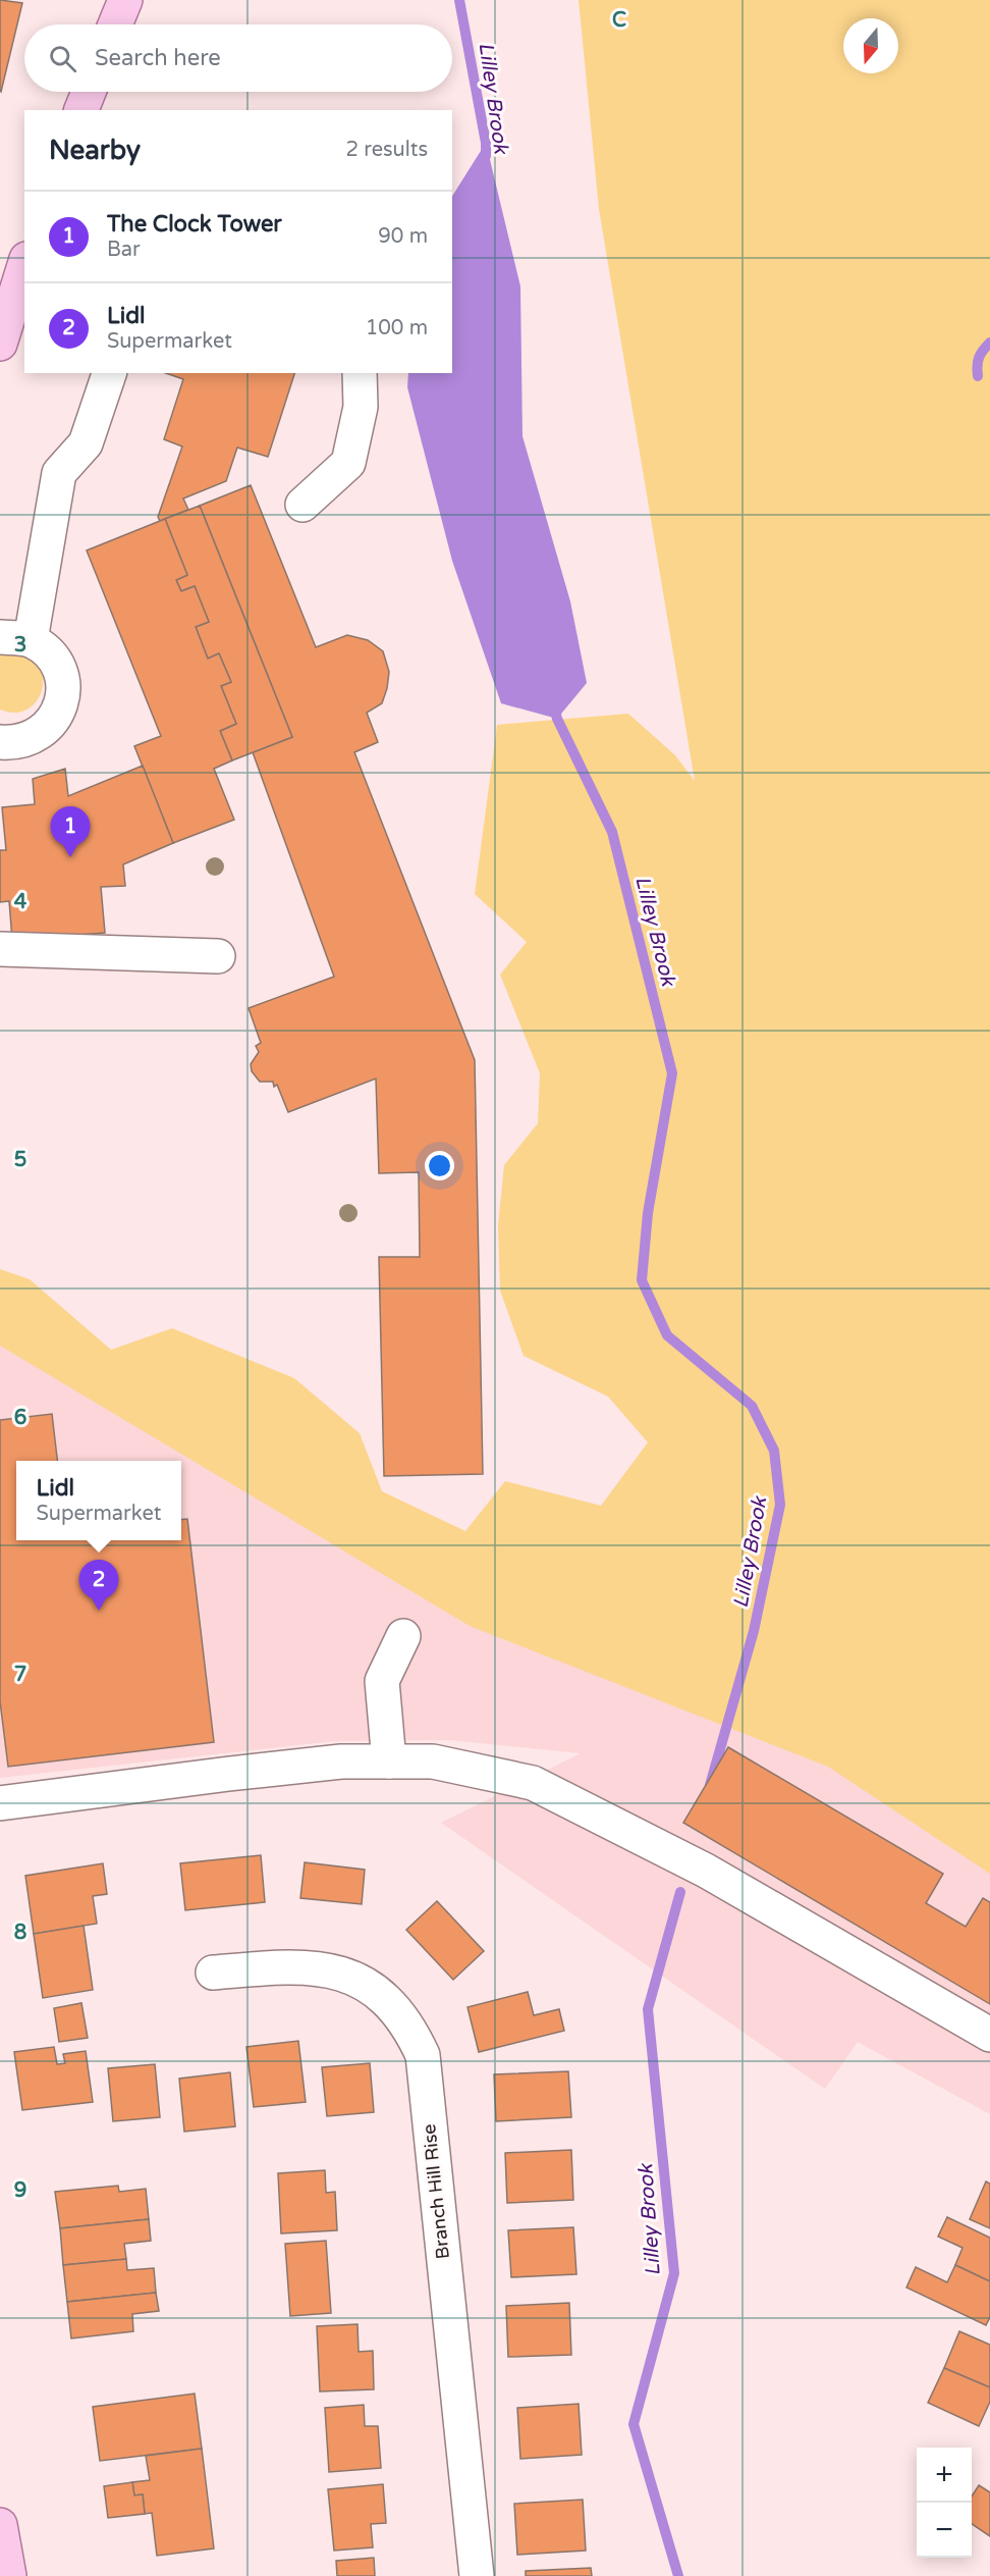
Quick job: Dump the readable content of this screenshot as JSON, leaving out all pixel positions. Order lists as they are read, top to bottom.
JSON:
{
  "streets": {
    "street": ["Branch Hill Rise"]
  },
  "water": ["Lilley Brook"],
  "north": "bottom",
  "page": {
    "search": "Search here",
    "heading": ["Nearby", "2 results"],
    "list": [
      {
        "mark": "1",
        "name": "The Clock Tower",
        "note": "Bar",
        "value": "90 m"
      },
      {
        "mark": "2",
        "name": "Lidl",
        "note": "Supermarket",
        "value": "100 m"
      }
    ],
    "pins": ["1", "2"],
    "popup": ["Lidl", "Supermarket"],
    "map_buttons": ["+", "−"]
  },
  "grid": {
    "columns": ["C"],
    "rows": [
      "3",
      "4",
      "5",
      "6",
      "7",
      "8",
      "9"
    ]
  }
}
